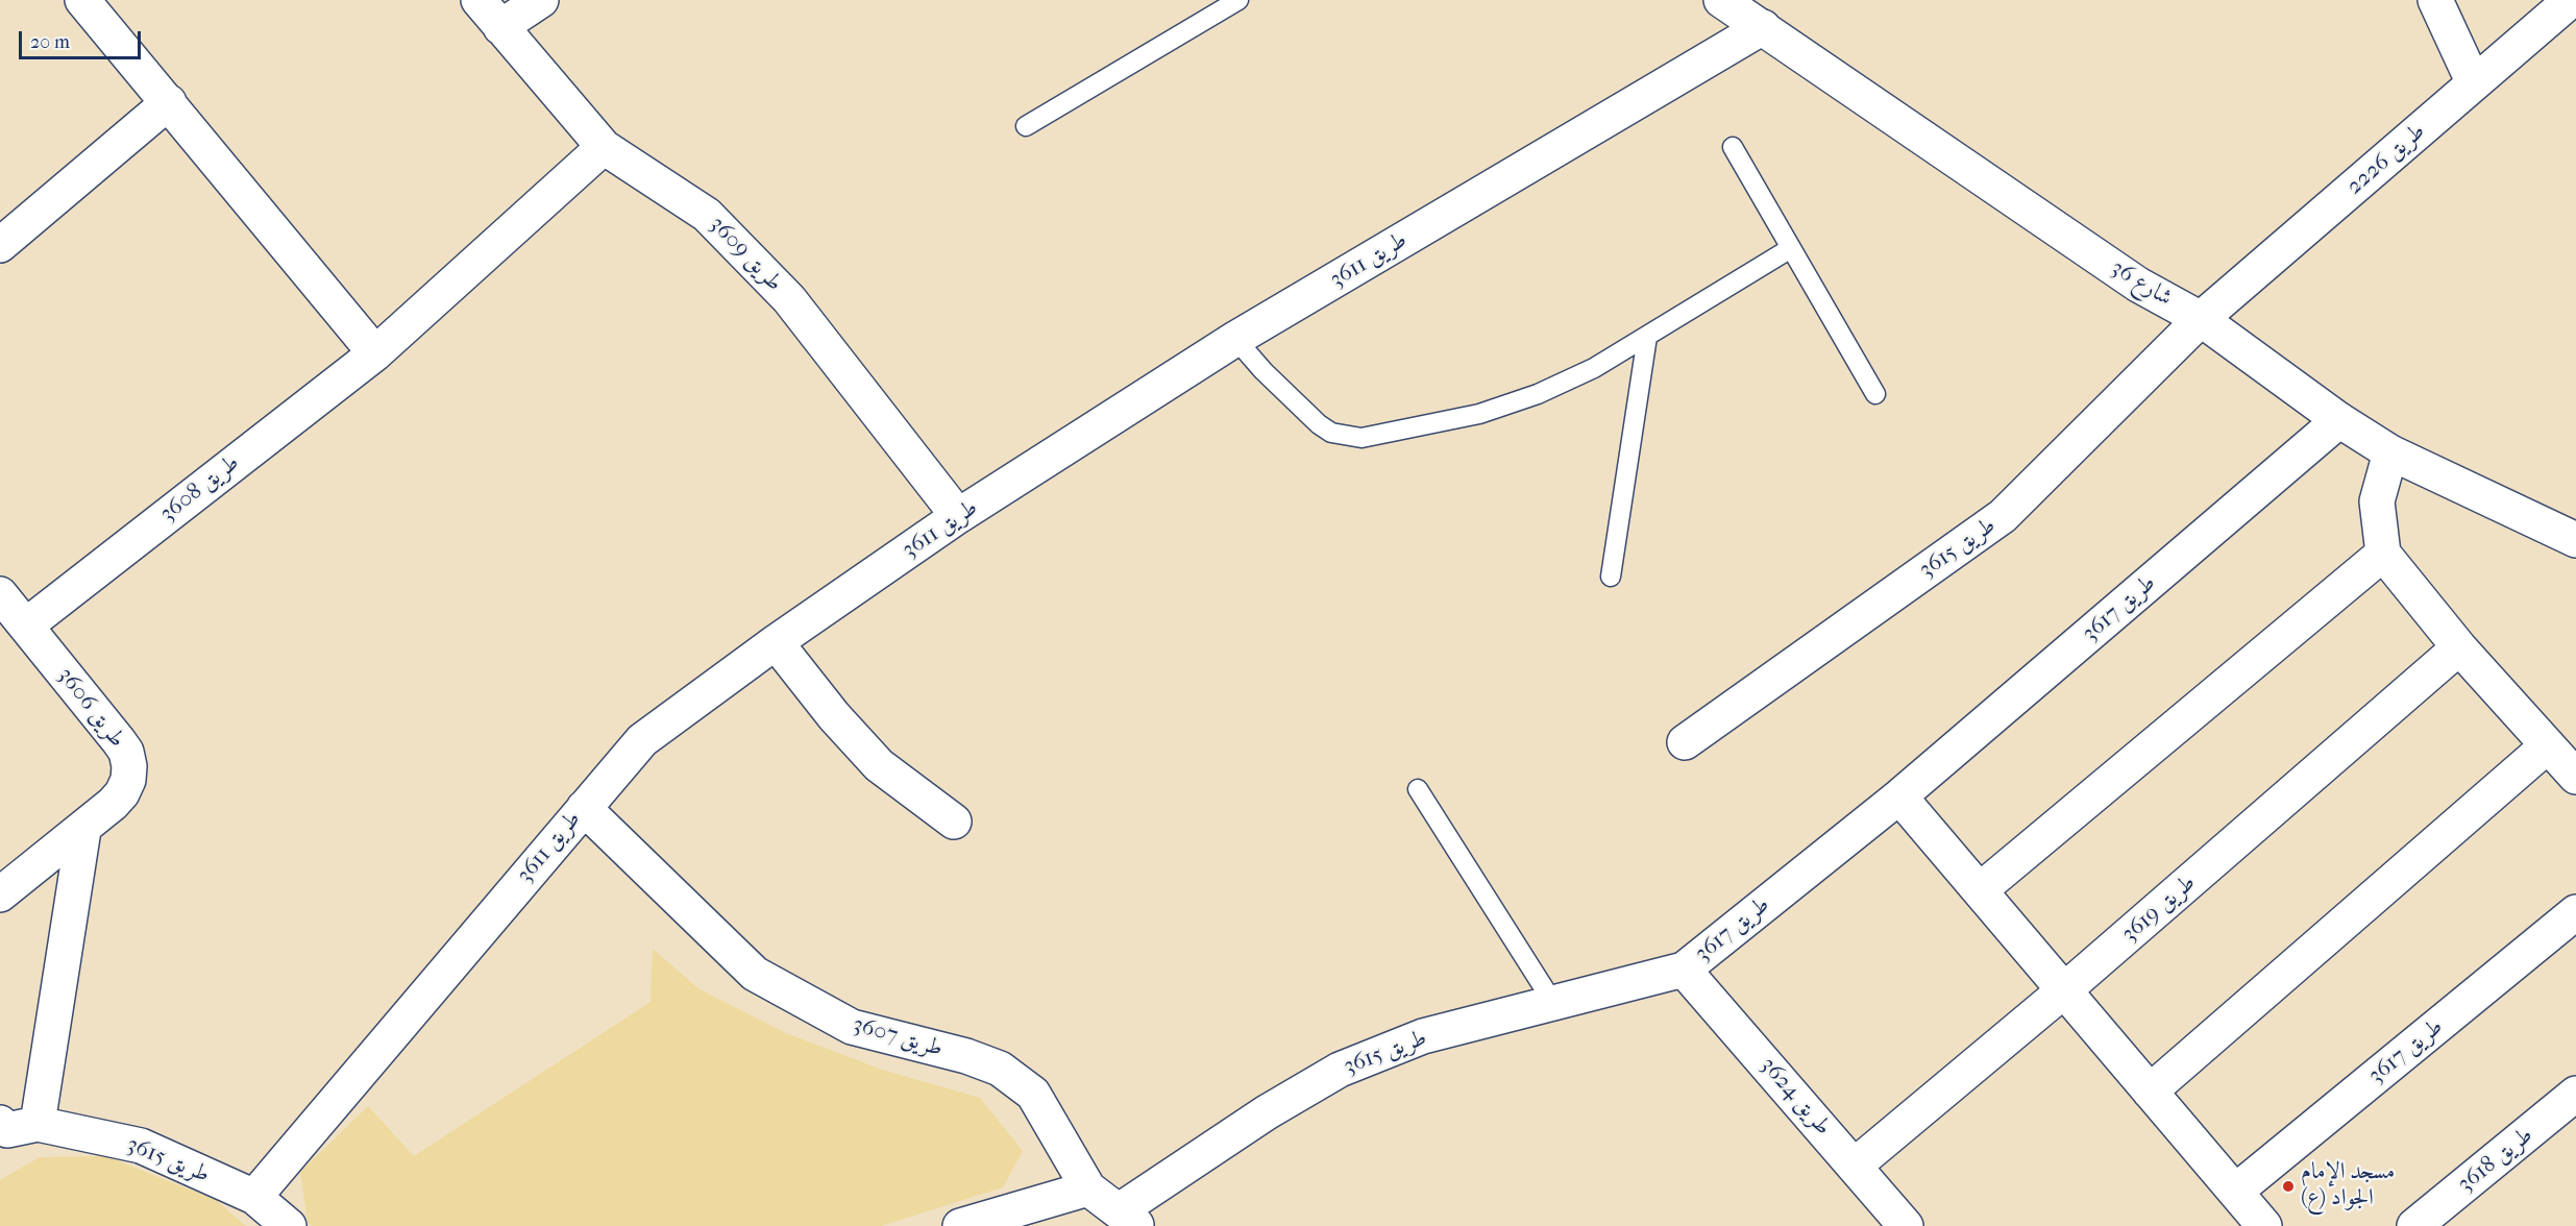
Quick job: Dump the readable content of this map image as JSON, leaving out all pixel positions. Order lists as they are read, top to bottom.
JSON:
{
  "streets": {
    "street": [
      "طريق 2226",
      "طريق 3609",
      "طريق 3611",
      "شارع 36",
      "طريق 3608",
      "طريق 3615",
      "طريق 3617",
      "طريق 3606",
      "طريق 3619",
      "طريق 3607",
      "طريق 3624",
      "طريق 3618"
    ]
  },
  "crossings": [
    ["طريق 2226", "شارع 36"],
    ["طريق 2226", "طريق 3615"],
    ["طريق 3609", "طريق 3611"],
    ["طريق 3609", "طريق 3608"],
    ["طريق 3611", "شارع 36"],
    ["طريق 3611", "طريق 3615"],
    ["طريق 3611", "طريق 3607"],
    ["شارع 36", "طريق 3615"],
    ["شارع 36", "طريق 3617"],
    ["طريق 3608", "طريق 3606"],
    ["طريق 3615", "طريق 3617"],
    ["طريق 3615", "طريق 3607"],
    ["طريق 3615", "طريق 3624"],
    ["طريق 3617", "طريق 3624"],
    ["طريق 3619", "طريق 3624"]
  ],
  "places": ["مسجد الإمام الجواد (ع)"],
  "scale_bar": "20 m"
}
